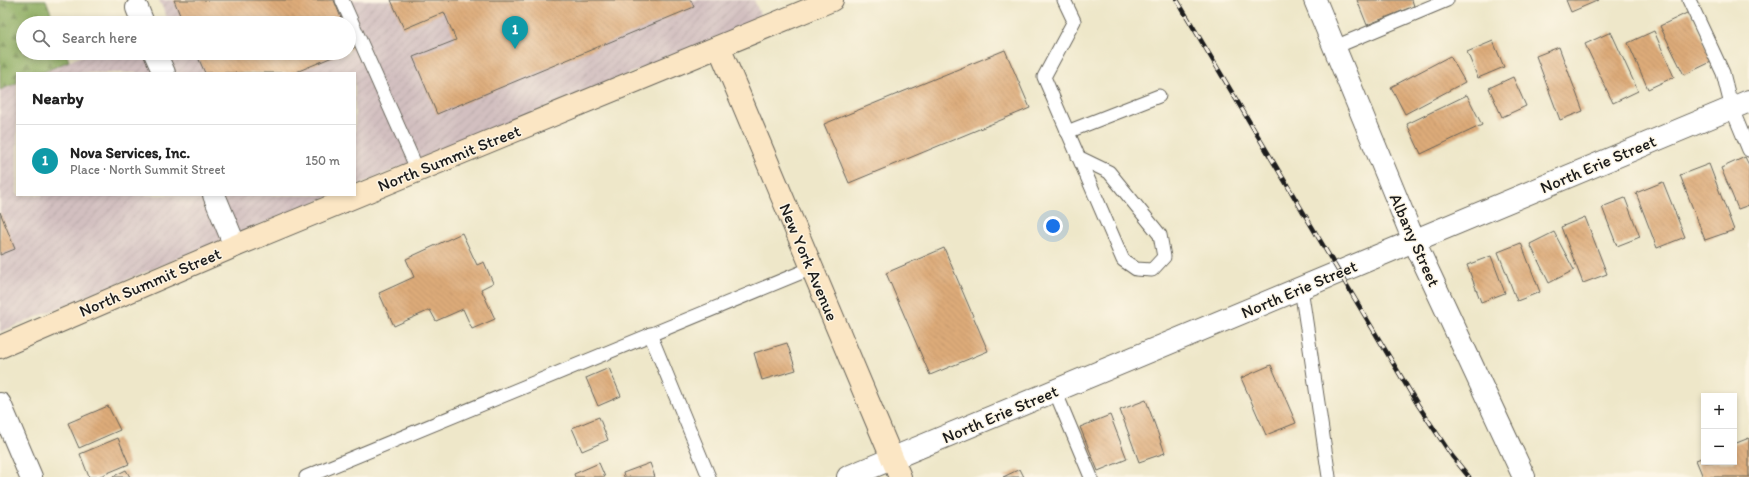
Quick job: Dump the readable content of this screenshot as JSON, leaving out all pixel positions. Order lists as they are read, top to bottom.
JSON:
{
  "streets": {
    "main road": ["North Summit Street", "New York Avenue"],
    "street": ["North Erie Street", "Albany Street"]
  },
  "crossings": [
    ["North Summit Street", "New York Avenue"],
    ["North Erie Street", "Albany Street"],
    ["North Erie Street", "New York Avenue"]
  ],
  "page": {
    "pins": "1",
    "search": "Search here",
    "heading": "Nearby",
    "list": [
      {
        "mark": "1",
        "name": "Nova Services, Inc.",
        "note": "Place · North Summit Street",
        "value": "150 m"
      }
    ],
    "map_buttons": ["+", "−"]
  }
}
